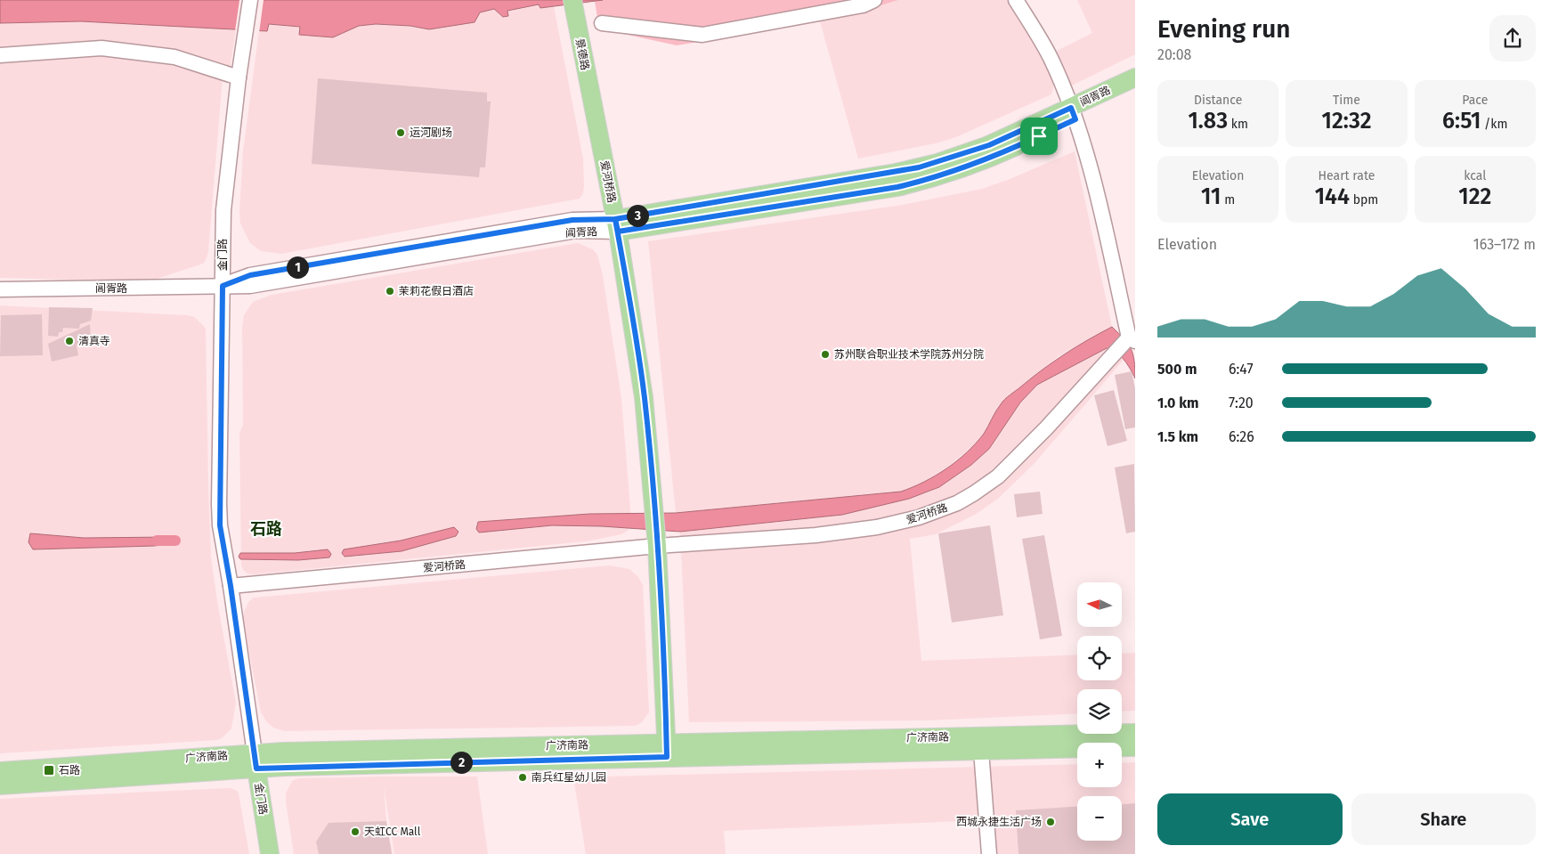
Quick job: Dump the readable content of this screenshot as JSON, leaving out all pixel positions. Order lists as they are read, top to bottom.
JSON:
{
  "streets": {
    "main road": [
      "景德路",
      "阊胥路",
      "爱河桥路",
      "金门路",
      "广济南路"
    ]
  },
  "crossings": [
    ["景德路", "爱河桥路"],
    ["阊胥路", "爱河桥路"],
    ["阊胥路", "金门路"],
    ["爱河桥路", "金门路"],
    ["爱河桥路", "广济南路"],
    ["金门路", "广济南路"]
  ],
  "districts": ["石路"],
  "places": {
    "other": [
      "运河剧场",
      "茉莉花假日酒店",
      "清真寺",
      "苏州联合职业技术学院苏州分院",
      "南兵红星幼儿园",
      "西城永捷生活广场",
      "天虹CC Mall"
    ],
    "transit": ["石路"]
  },
  "north": "left",
  "page": {
    "heading": ["Evening run", "20:08"],
    "stats": [
      ["Distance", "1.83 km"],
      ["Time", "12:32"],
      ["Pace", "6:51 /km"],
      ["Elevation", "11 m"],
      ["Heart rate", "144 bpm"],
      ["kcal", "122"]
    ],
    "pins": ["3", "1", "2"],
    "chart": ["Elevation", "163–172 m"],
    "list": [
      {
        "name": "500 m",
        "note": "6:47"
      },
      {
        "name": "1.0 km",
        "note": "7:20"
      },
      {
        "name": "1.5 km",
        "note": "6:26"
      }
    ],
    "map_buttons": ["+", "−"],
    "buttons": ["Save", "Share"]
  }
}
